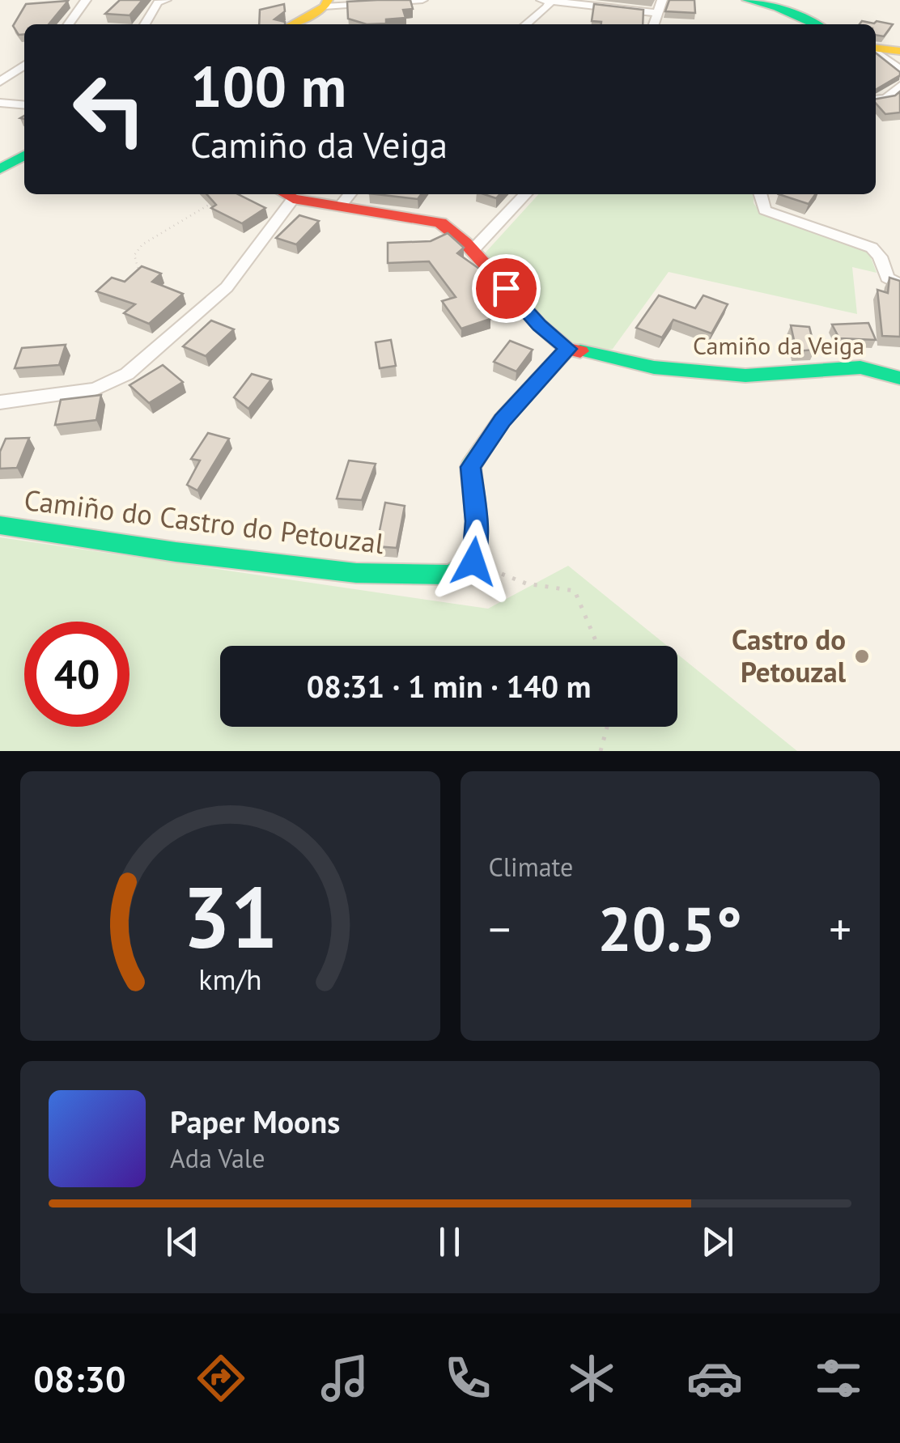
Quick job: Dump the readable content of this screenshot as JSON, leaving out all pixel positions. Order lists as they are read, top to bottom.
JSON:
{
  "streets": {
    "street": ["Camiño da Veiga", "Camiño do Castro do Petouzal"]
  },
  "places": ["Castro do Petouzal"],
  "page": {
    "turn": ["100 m", "Camiño da Veiga"],
    "limit": "40",
    "trip": "08:31 · 1 min · 140 m",
    "tile": "Climate",
    "heat": ["−", "20.5°", "+"],
    "song": ["Paper Moons", "Ada Vale"],
    "tabs": "08:30",
    "gauge": ["31", "km/h"]
  }
}
